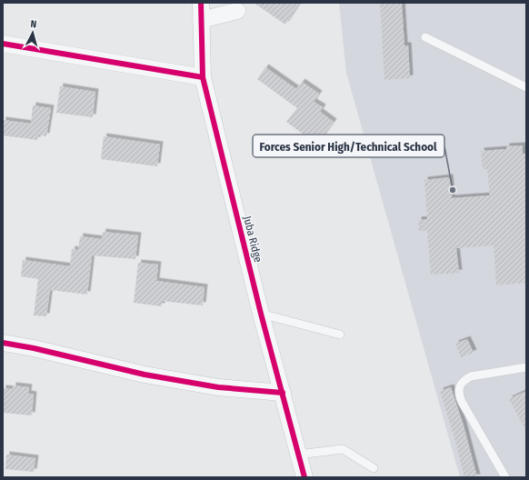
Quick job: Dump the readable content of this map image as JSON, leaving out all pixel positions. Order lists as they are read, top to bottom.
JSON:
{
  "streets": {
    "street": ["Juba Ridge"]
  },
  "places": ["Forces Senior High/Technical School"],
  "north": "top"
}
